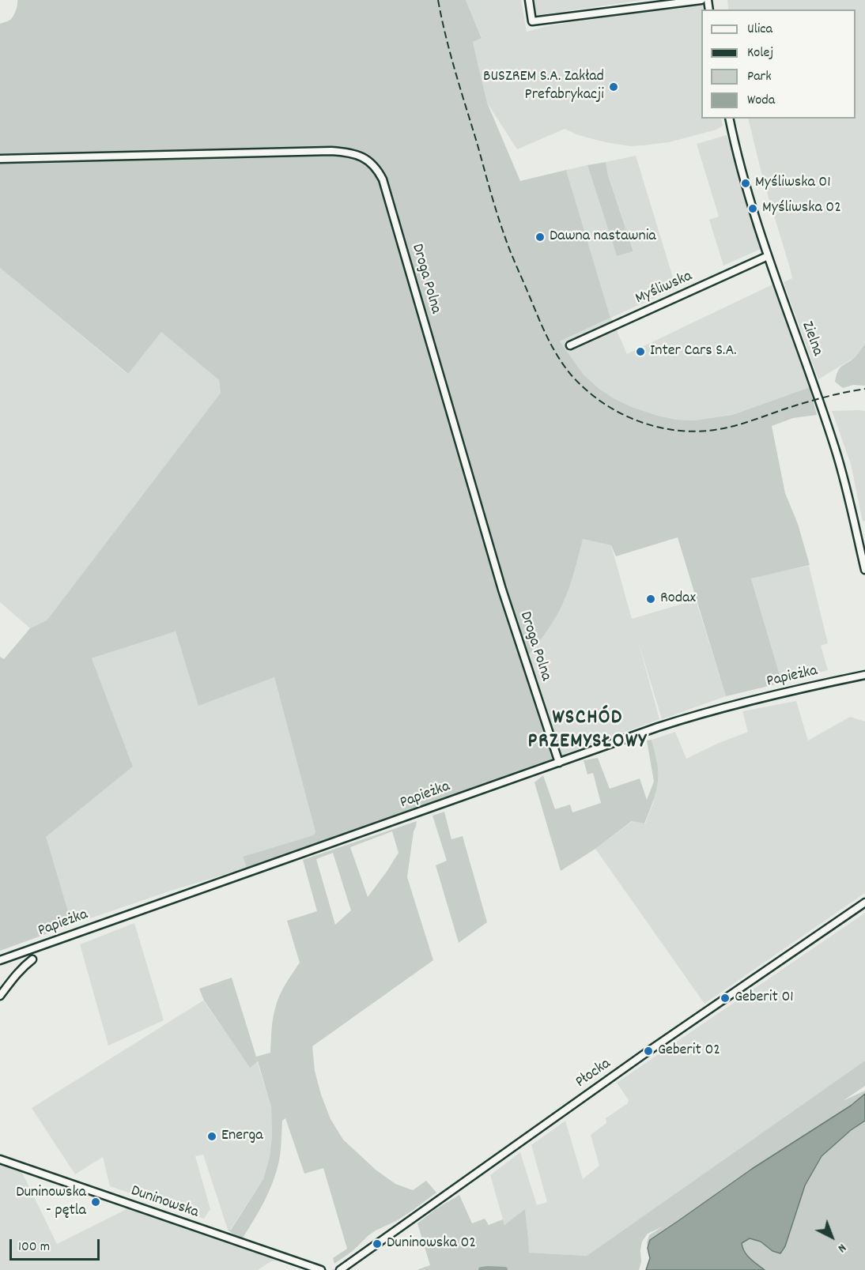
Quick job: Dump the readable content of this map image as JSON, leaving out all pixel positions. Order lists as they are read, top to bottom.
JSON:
{
  "streets": {
    "street": [
      "Droga Polna",
      "Myśliwska",
      "Zielna",
      "Papieżka",
      "Płocka",
      "Duninowska"
    ]
  },
  "crossings": [
    ["Droga Polna", "Papieżka"],
    ["Myśliwska", "Zielna"]
  ],
  "districts": ["WSCHÓD PRZEMYSŁOWY"],
  "places": [
    "BUSZREM S.A. Zakład Prefabrykacji",
    "Myśliwska 01",
    "Myśliwska 02",
    "Dawna nastawnia",
    "Inter Cars S.A.",
    "Rodax",
    "Geberit 01",
    "Geberit 02",
    "Energa",
    "Duninowska - pętla",
    "Duninowska 02"
  ],
  "legend": [
    "Ulica",
    "Kolej",
    "Park",
    "Woda"
  ],
  "scale_bar": "100 m",
  "north": "bottom right"
}
